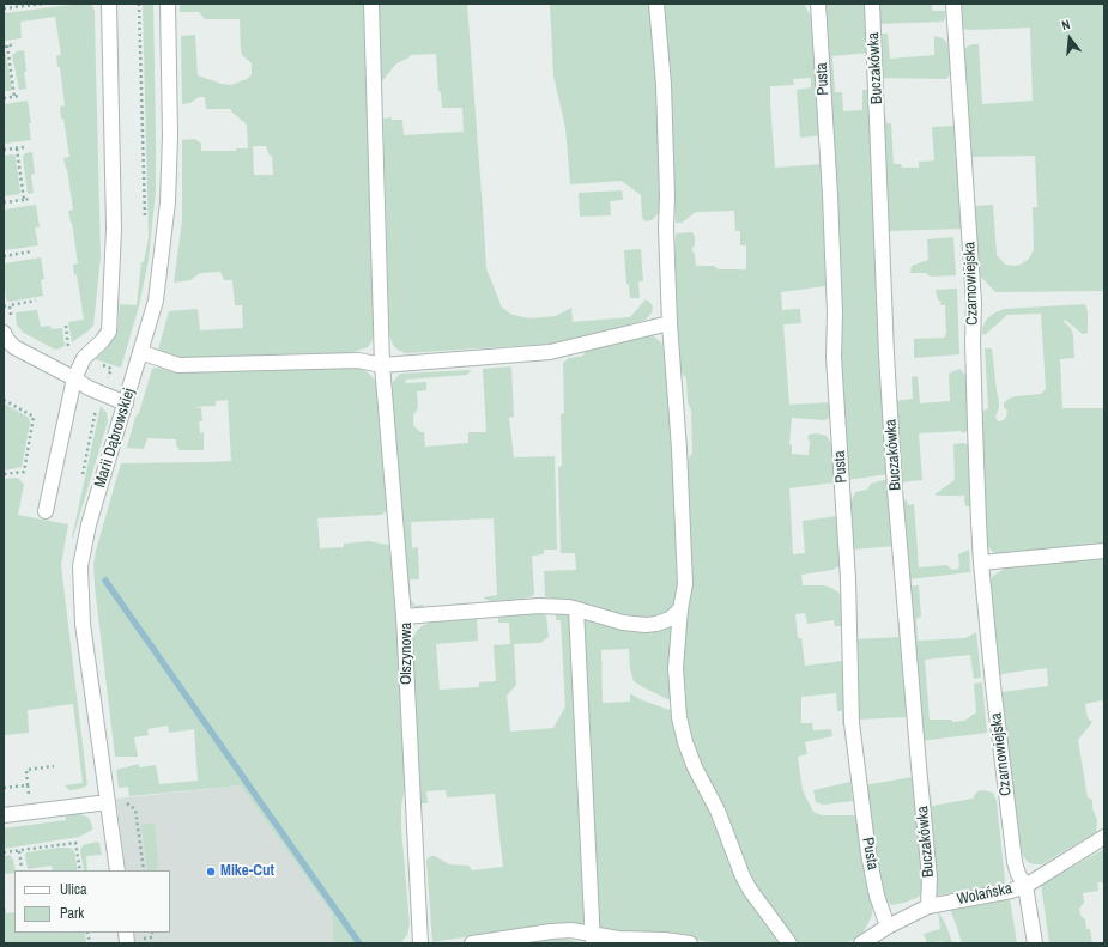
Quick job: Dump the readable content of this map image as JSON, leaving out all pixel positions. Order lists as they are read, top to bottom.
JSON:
{
  "streets": {
    "street": [
      "Buczakówka",
      "Pusta",
      "Czarnowiejska",
      "Marii Dąbrowskiej",
      "Olszynowa",
      "Wolańska"
    ]
  },
  "crossings": [
    ["Buczakówka", "Wolańska"],
    ["Pusta", "Wolańska"],
    ["Czarnowiejska", "Wolańska"]
  ],
  "places": ["Mike-Cut"],
  "legend": ["Ulica", "Park"],
  "north": "top"
}
